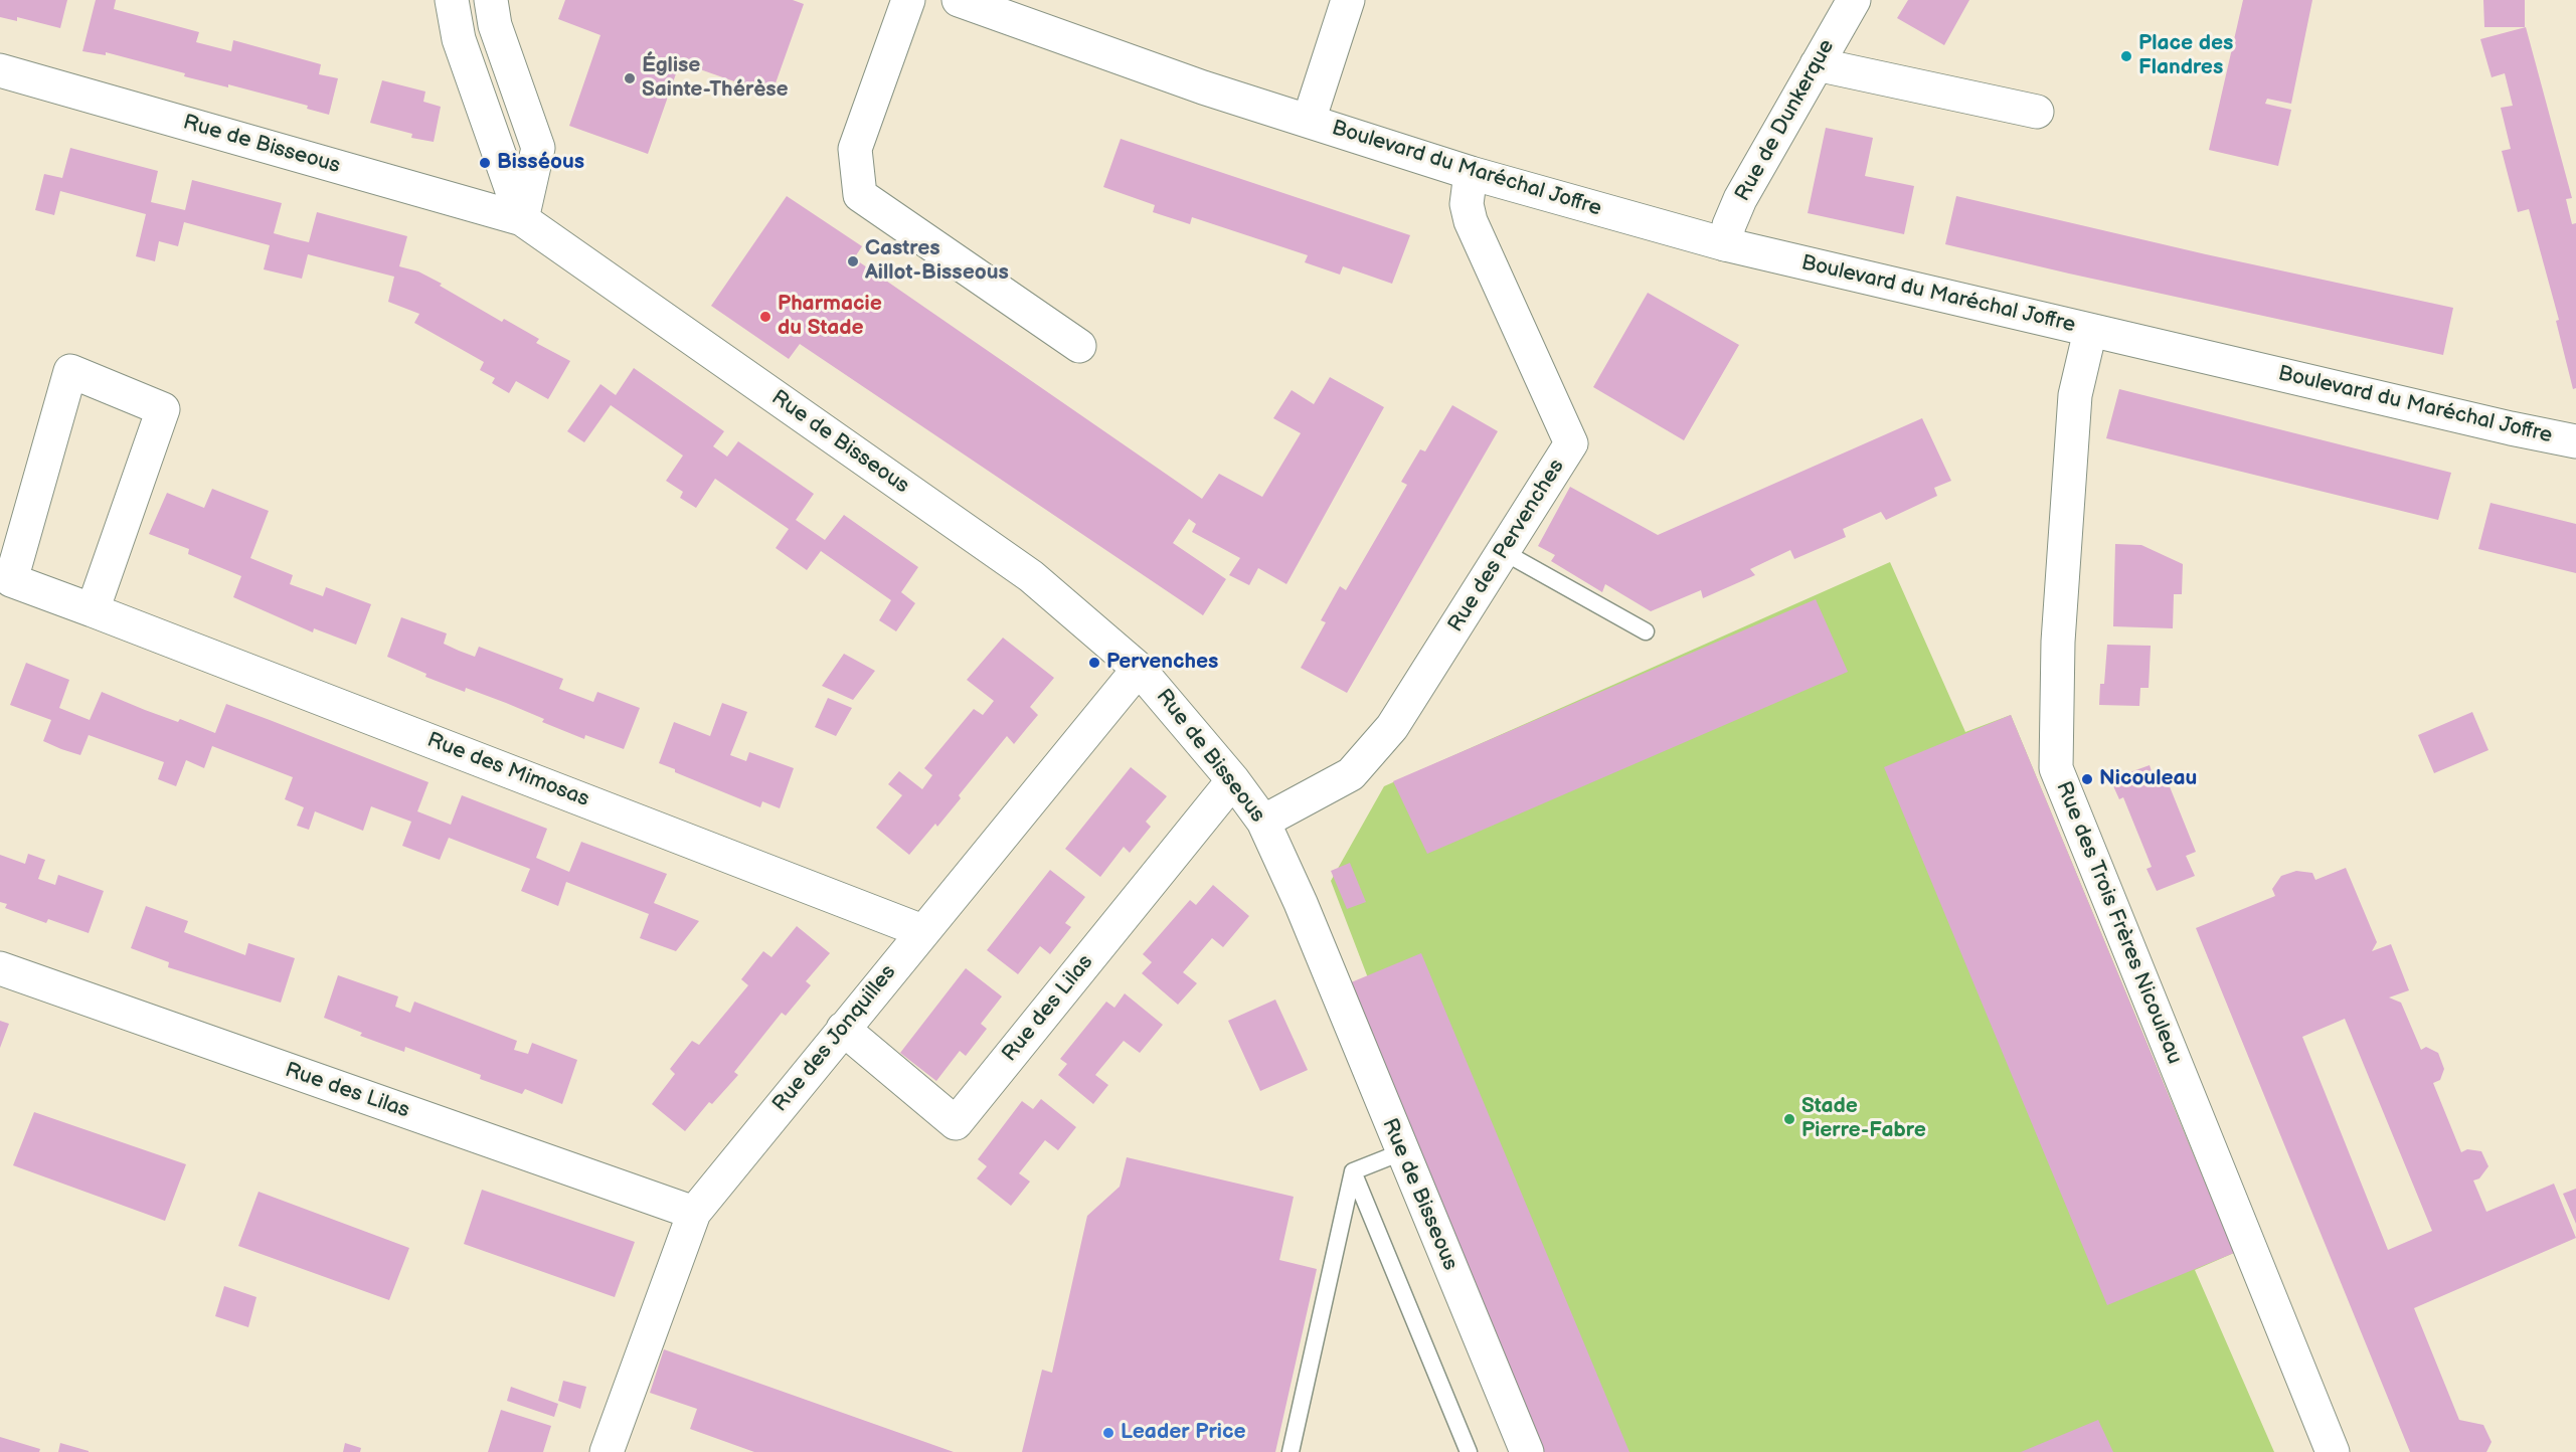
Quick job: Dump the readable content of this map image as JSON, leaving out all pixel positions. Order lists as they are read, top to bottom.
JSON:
{
  "streets": {
    "street": [
      "Rue de Dunkerque",
      "Rue de Bisseous",
      "Boulevard du Maréchal Joffre",
      "Rue des Pervenches",
      "Rue des Mimosas",
      "Rue des Trois Frères Nicouleau",
      "Rue des Lilas",
      "Rue des Jonquilles"
    ]
  },
  "crossings": [
    ["Rue de Dunkerque", "Boulevard du Maréchal Joffre"],
    ["Rue de Bisseous", "Rue des Pervenches"],
    ["Rue de Bisseous", "Rue des Lilas"],
    ["Rue de Bisseous", "Rue des Jonquilles"],
    ["Boulevard du Maréchal Joffre", "Rue des Pervenches"],
    ["Boulevard du Maréchal Joffre", "Rue des Trois Frères Nicouleau"],
    ["Rue des Mimosas", "Rue des Jonquilles"],
    ["Rue des Lilas", "Rue des Jonquilles"]
  ],
  "places": [
    "Place des Flandres",
    "Église Sainte-Thérèse",
    "Bisséous",
    "Castres Aillot-Bisseous",
    "Pharmacie du Stade",
    "Pervenches",
    "Nicouleau",
    "Stade Pierre-Fabre",
    "Leader Price"
  ]
}
